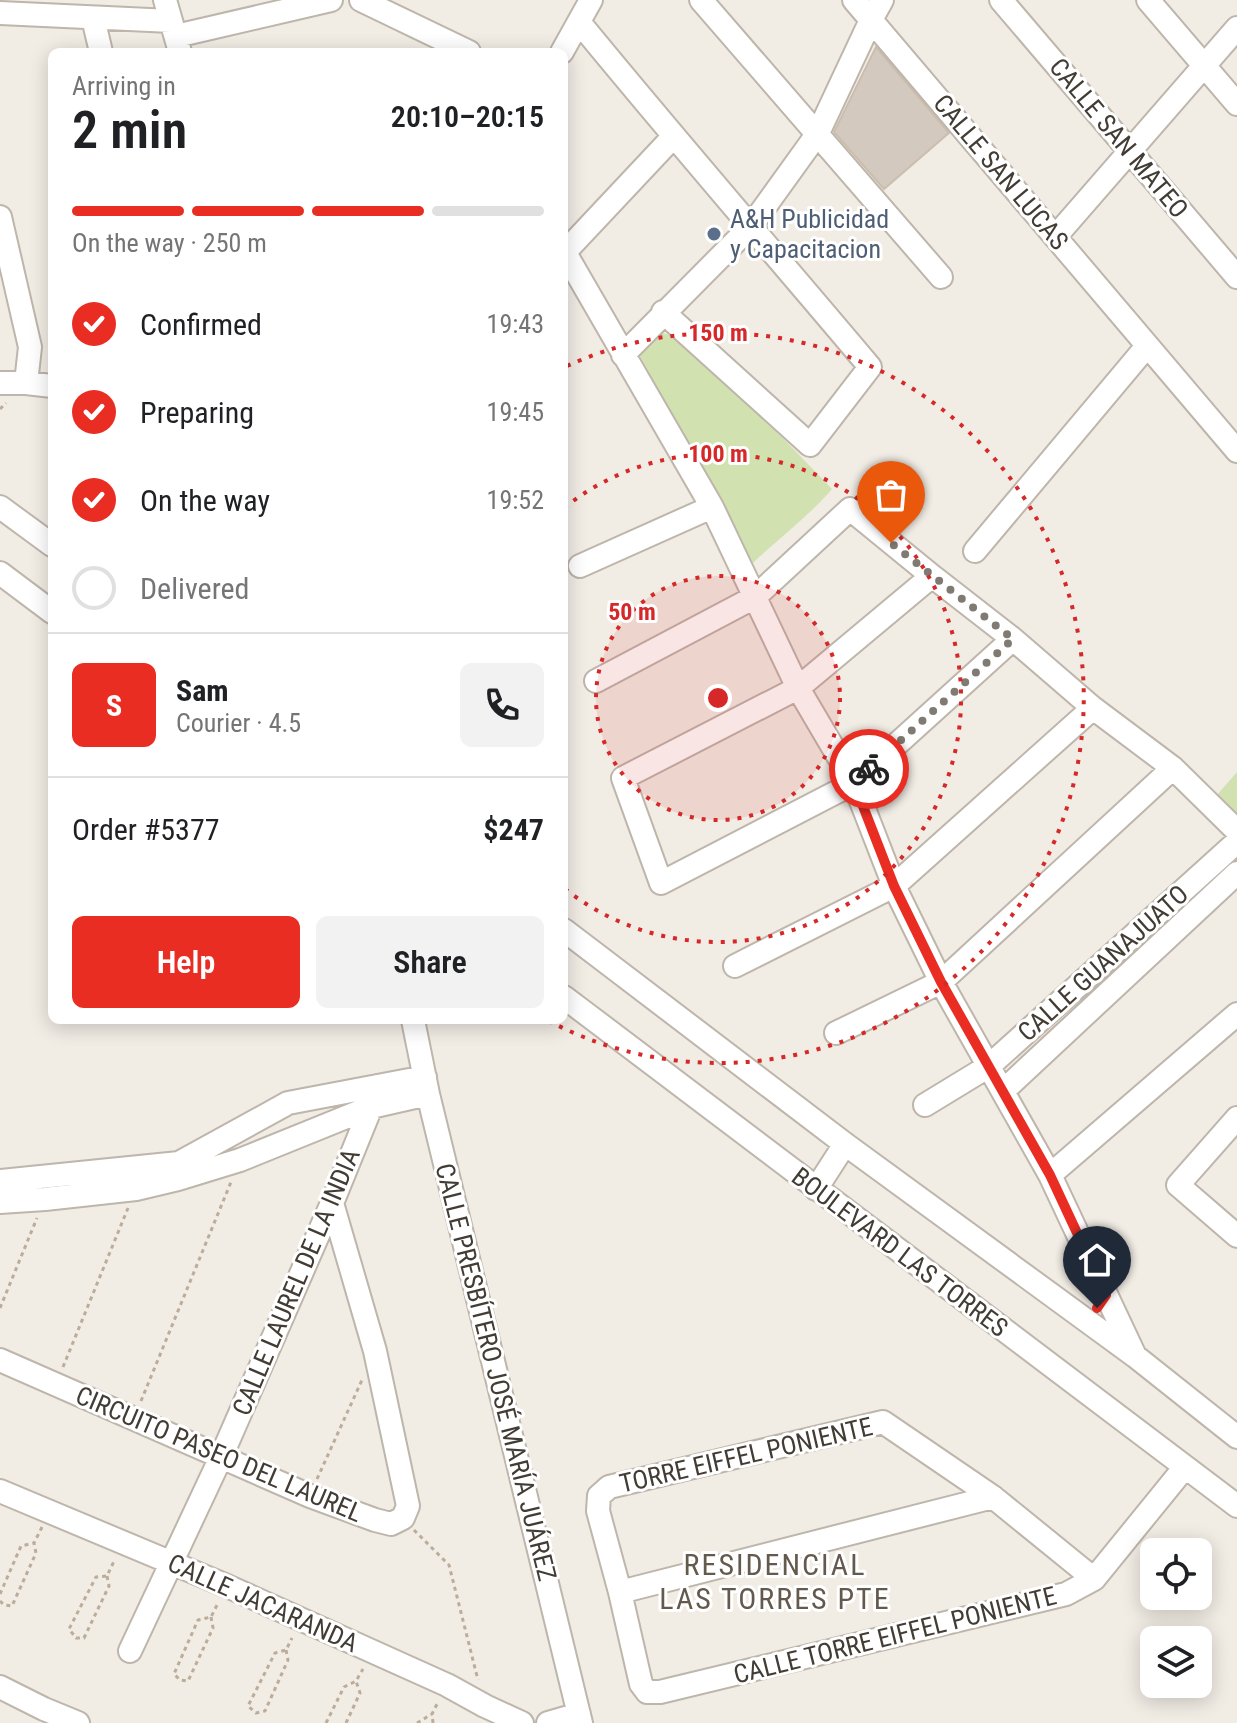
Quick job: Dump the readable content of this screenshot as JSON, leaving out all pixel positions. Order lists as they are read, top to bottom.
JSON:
{
  "streets": {
    "street": [
      "CALLE SAN MATEO",
      "CALLE SAN LUCAS",
      "CALLE GUANAJUATO",
      "BOULEVARD LAS TORRES",
      "CALLE LAUREL DE LA INDIA",
      "CALLE PRESBÍTERO JOSÉ MARÍA JUÁREZ",
      "CIRCUITO PASEO DEL LAUREL",
      "TORRE EIFFEL PONIENTE",
      "CALLE JACARANDA",
      "CALLE TORRE EIFFEL PONIENTE"
    ]
  },
  "crossings": [
    ["BOULEVARD LAS TORRES", "CALLE TORRE EIFFEL PONIENTE"],
    ["CALLE LAUREL DE LA INDIA", "CIRCUITO PASEO DEL LAUREL"],
    ["CALLE LAUREL DE LA INDIA", "CALLE JACARANDA"],
    ["TORRE EIFFEL PONIENTE", "CALLE TORRE EIFFEL PONIENTE"]
  ],
  "districts": ["RESIDENCIAL LAS TORRES PTE"],
  "places": ["A&H Publicidad y Capacitacion"],
  "page": {
    "heading": ["2 min", "Arriving in", "20:10–20:15"],
    "panel": [
      "Sam",
      "Courier · 4.5",
      "Order #5377",
      "$247"
    ],
    "bar": "On the way · 250 m",
    "list": [
      ["Confirmed", "19:43"],
      ["Preparing", "19:45"],
      ["On the way", "19:52"],
      "Delivered"
    ],
    "round": "S",
    "buttons": ["Help", "Share"]
  },
  "rings": ["150 m", "100 m", "50 m"]
}
